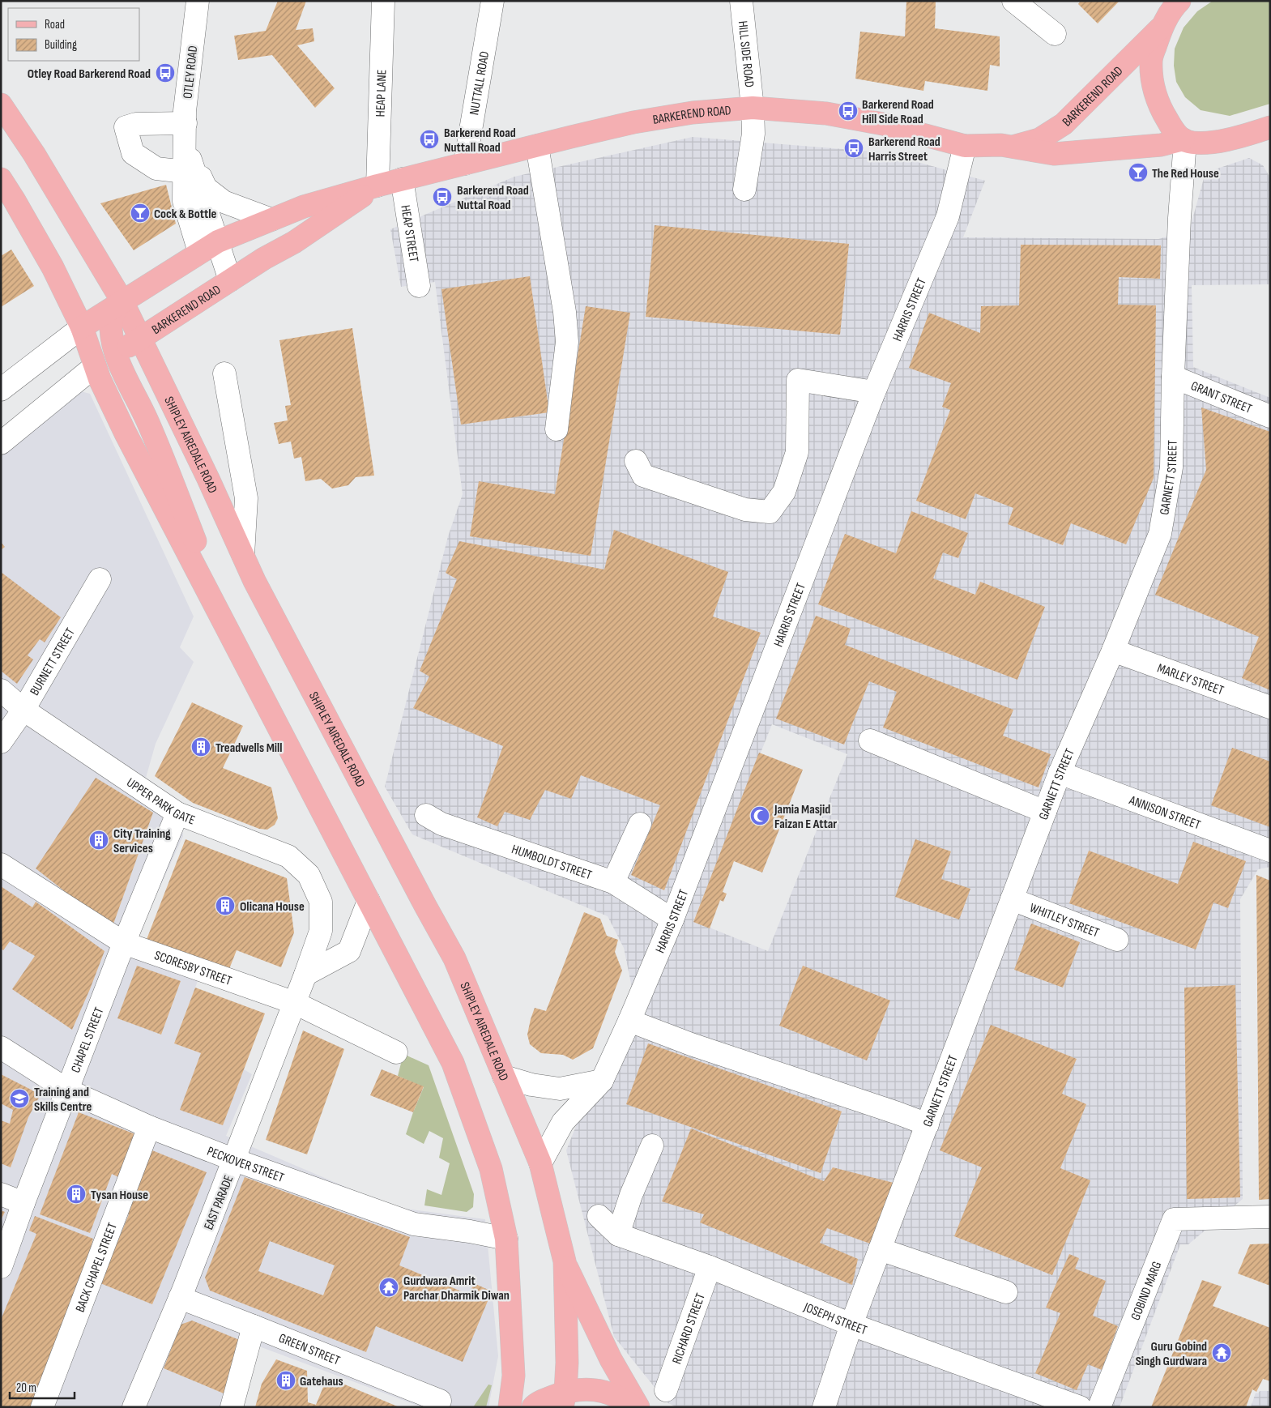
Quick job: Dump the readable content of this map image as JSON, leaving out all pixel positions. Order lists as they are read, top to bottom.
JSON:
{
  "streets": {
    "main road": ["BARKEREND ROAD", "SHIPLEY AIREDALE ROAD"],
    "street": [
      "HILL SIDE ROAD",
      "OTLEY ROAD",
      "NUTTALL ROAD",
      "HEAP LANE",
      "HEAP STREET",
      "HARRIS STREET",
      "GRANT STREET",
      "GARNETT STREET",
      "BURNETT STREET",
      "MARLEY STREET",
      "UPPER PARK GATE",
      "ANNISON STREET",
      "HUMBOLDT STREET",
      "WHITLEY STREET",
      "SCORESBY STREET",
      "CHAPEL STREET",
      "PECKOVER STREET",
      "EAST PARADE",
      "BACK CHAPEL STREET",
      "GOBIND MARG",
      "JOSEPH STREET",
      "RICHARD STREET",
      "GREEN STREET"
    ]
  },
  "crossings": [
    ["HILL SIDE ROAD", "BARKEREND ROAD"],
    ["OTLEY ROAD", "BARKEREND ROAD"],
    ["NUTTALL ROAD", "BARKEREND ROAD"],
    ["HEAP LANE", "BARKEREND ROAD"],
    ["BARKEREND ROAD", "HEAP STREET"],
    ["BARKEREND ROAD", "HARRIS STREET"],
    ["BARKEREND ROAD", "SHIPLEY AIREDALE ROAD"],
    ["BARKEREND ROAD", "GARNETT STREET"],
    ["HARRIS STREET", "SHIPLEY AIREDALE ROAD"],
    ["HARRIS STREET", "HUMBOLDT STREET"],
    ["GRANT STREET", "GARNETT STREET"],
    ["GARNETT STREET", "MARLEY STREET"],
    ["GARNETT STREET", "ANNISON STREET"],
    ["GARNETT STREET", "WHITLEY STREET"],
    ["GARNETT STREET", "JOSEPH STREET"],
    ["BURNETT STREET", "UPPER PARK GATE"],
    ["UPPER PARK GATE", "CHAPEL STREET"],
    ["UPPER PARK GATE", "EAST PARADE"],
    ["SCORESBY STREET", "CHAPEL STREET"],
    ["SCORESBY STREET", "EAST PARADE"],
    ["CHAPEL STREET", "PECKOVER STREET"],
    ["PECKOVER STREET", "EAST PARADE"],
    ["PECKOVER STREET", "BACK CHAPEL STREET"],
    ["EAST PARADE", "GREEN STREET"],
    ["JOSEPH STREET", "RICHARD STREET"]
  ],
  "places": {
    "bus stop": [
      "Otley Road Barkerend Road",
      "Barkerend Road Hill Side Road",
      "Barkerend Road Nuttall Road",
      "Barkerend Road Harris Street",
      "Barkerend Road Nuttal Road"
    ],
    "bar": ["The Red House", "Cock & Bottle"],
    "building": [
      "Treadwells Mill",
      "City Training Services",
      "Olicana House",
      "Tysan House",
      "Gatehaus"
    ],
    "mosque": ["Jamia Masjid Faizan E Attar"],
    "school or university": ["Training and Skills Centre"],
    "temple": ["Gurdwara Amrit Parchar Dharmik Diwan", "Guru Gobind Singh Gurdwara"]
  },
  "legend": ["Road", "Building"],
  "scale_bar": "20 m"
}
